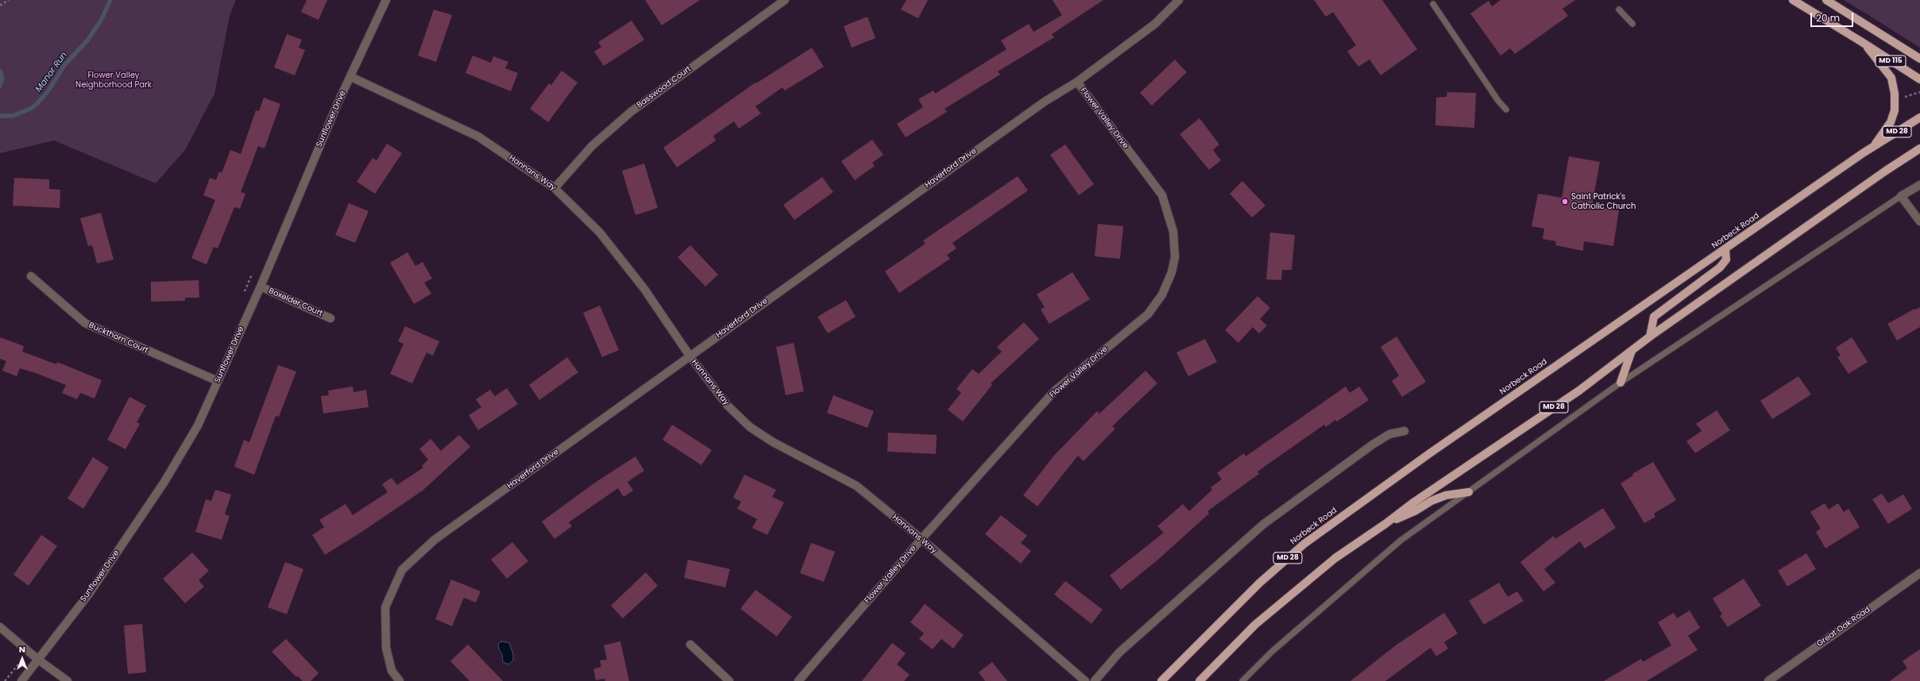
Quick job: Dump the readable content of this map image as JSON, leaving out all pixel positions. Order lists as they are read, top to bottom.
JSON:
{
  "streets": {
    "main road": ["MD 115", "MD 28", "Norbeck Road"],
    "street": [
      "Basswood Court",
      "Flower Valley Drive",
      "Sunflower Drive",
      "Haverford Drive",
      "Hannans Way",
      "Boxelder Court",
      "Buckthorn Court",
      "Great Oak Road"
    ]
  },
  "crossings": [
    ["Basswood Court", "Hannans Way"],
    ["Flower Valley Drive", "Haverford Drive"],
    ["Flower Valley Drive", "Hannans Way"],
    ["Sunflower Drive", "Hannans Way"],
    ["Sunflower Drive", "Boxelder Court"],
    ["Sunflower Drive", "Buckthorn Court"],
    ["Haverford Drive", "Hannans Way"]
  ],
  "water": ["Manor Run"],
  "parks": ["Flower Valley Neighborhood Park"],
  "places": ["Saint Patrick's Catholic Church"],
  "scale_bar": "20 m",
  "north": "top"
}
